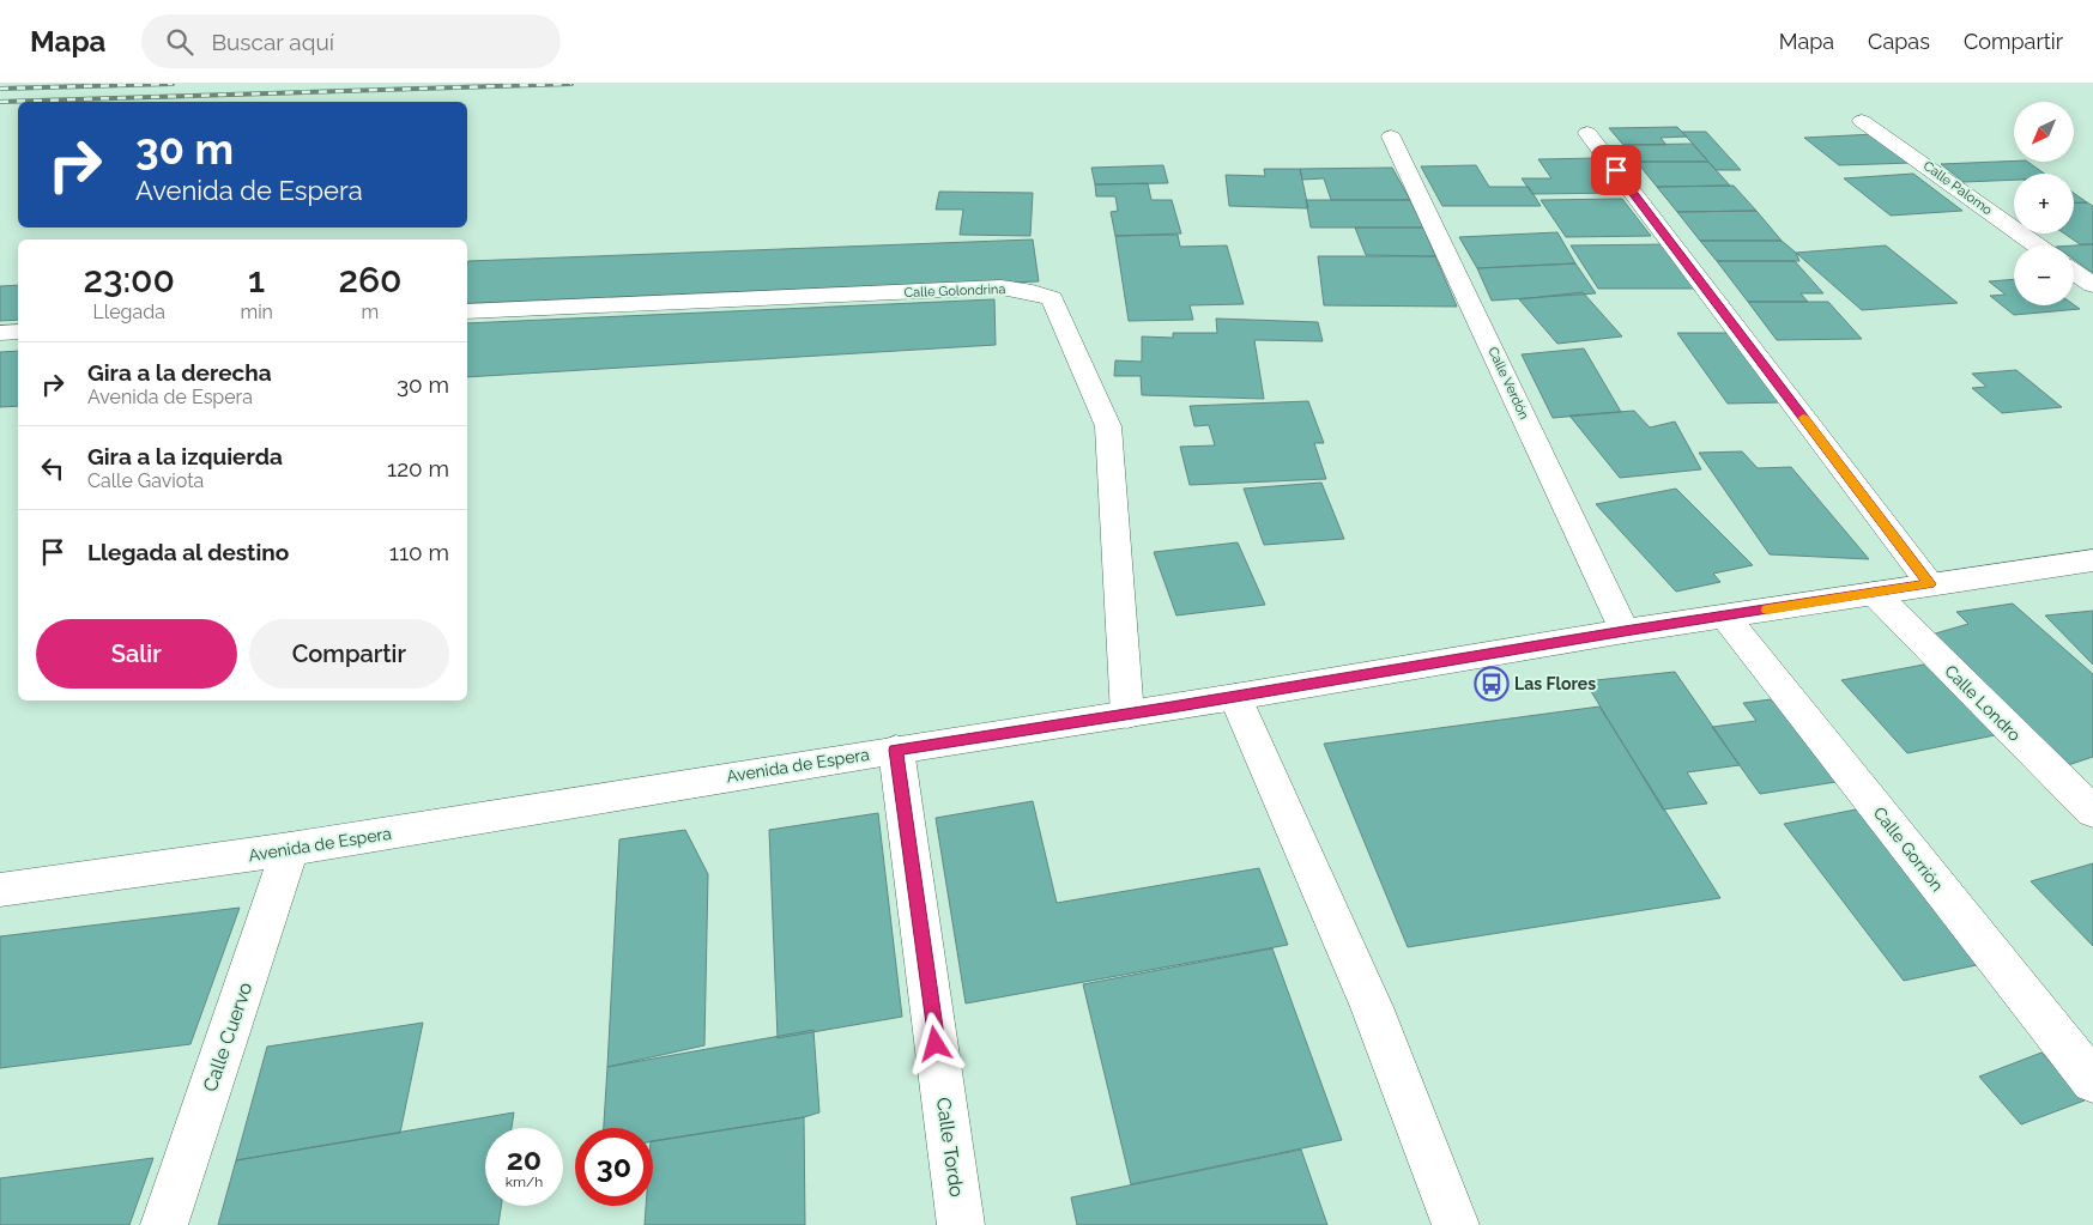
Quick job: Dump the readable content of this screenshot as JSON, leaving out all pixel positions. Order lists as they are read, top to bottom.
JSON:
{
  "streets": {
    "street": [
      "Calle Palomo",
      "Calle Golondrina",
      "Calle Verdón",
      "Calle Londro",
      "Avenida de Espera",
      "Calle Gorrión",
      "Calle Cuervo",
      "Calle Tordo"
    ]
  },
  "crossings": [
    ["Calle Golondrina", "Avenida de Espera"],
    ["Calle Verdón", "Avenida de Espera"],
    ["Calle Londro", "Avenida de Espera"],
    ["Avenida de Espera", "Calle Gorrión"],
    ["Avenida de Espera", "Calle Cuervo"],
    ["Avenida de Espera", "Calle Tordo"]
  ],
  "places": {
    "bus stop": ["Las Flores"]
  },
  "north": "bottom left",
  "page": {
    "header": "Mapa",
    "search": "Buscar aquí",
    "nav": ["Mapa", "Capas", "Compartir"],
    "map_buttons": ["+", "−"],
    "turn": ["30 m", "Avenida de Espera"],
    "eta": [
      "23:00",
      "Llegada",
      "1",
      "min",
      "260",
      "m"
    ],
    "list": [
      {
        "name": "Gira a la derecha",
        "note": "Avenida de Espera",
        "value": "30 m"
      },
      {
        "name": "Gira a la izquierda",
        "note": "Calle Gaviota",
        "value": "120 m"
      },
      {
        "name": "Llegada al destino",
        "value": "110 m"
      }
    ],
    "buttons": ["Salir", "Compartir"],
    "speed": "20 km/h",
    "limit": "30"
  }
}
